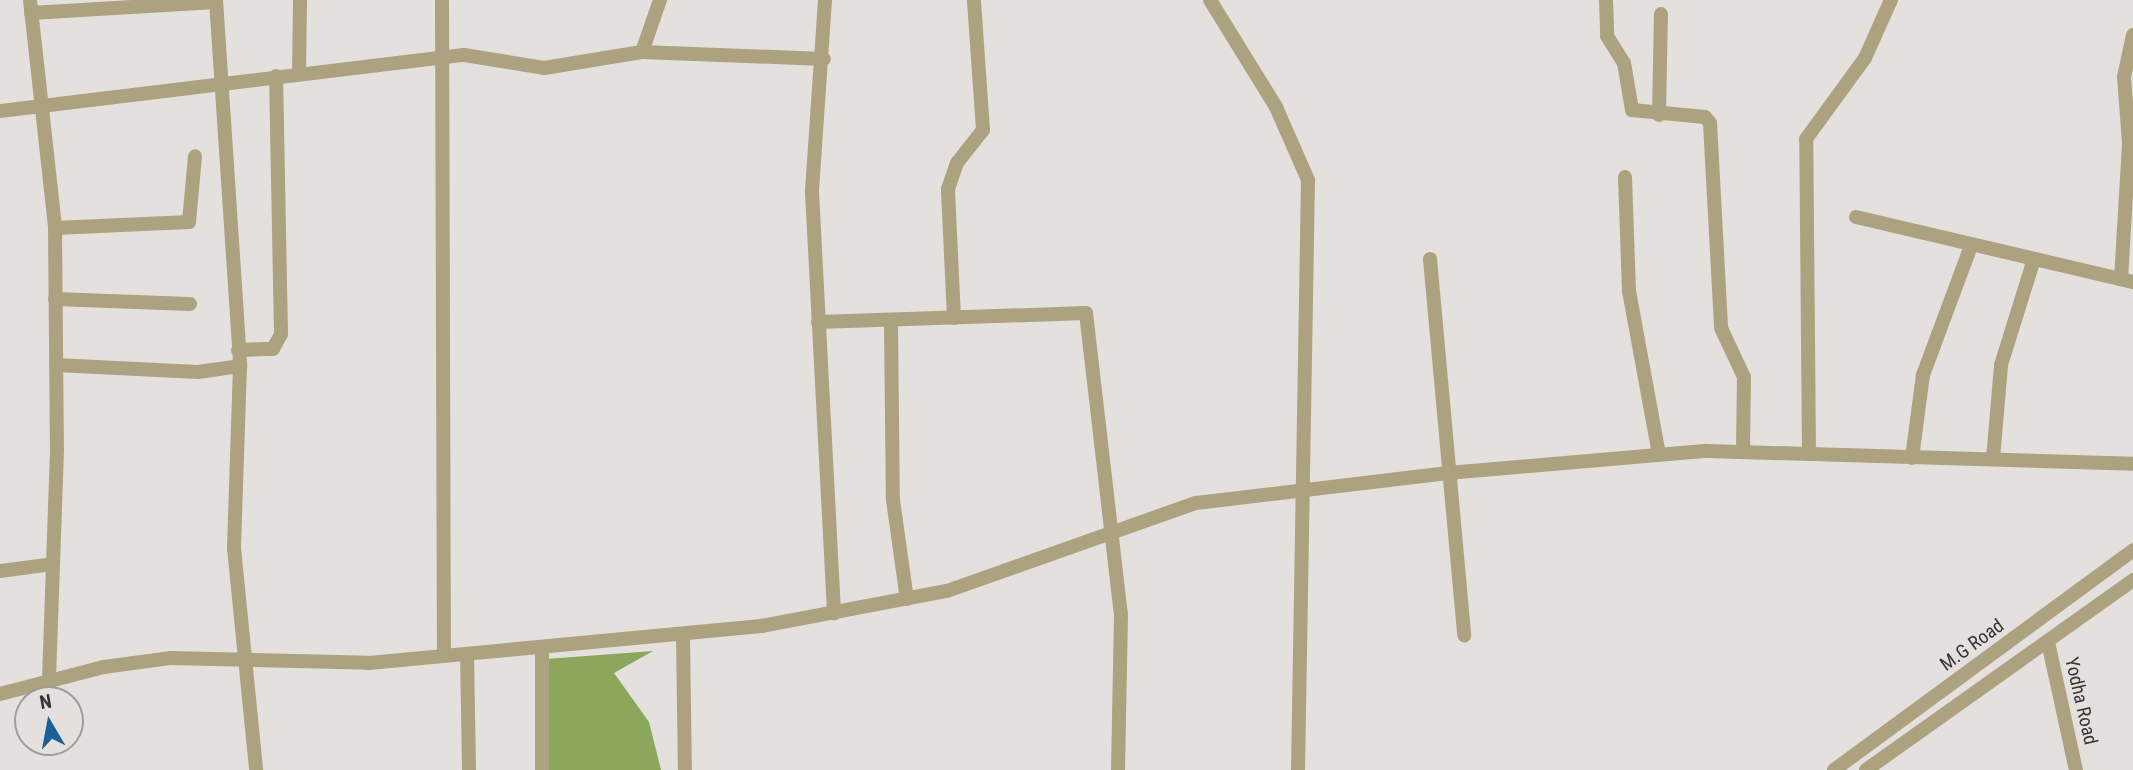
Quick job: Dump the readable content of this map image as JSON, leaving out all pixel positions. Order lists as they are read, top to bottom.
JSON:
{
  "streets": {
    "street": ["M.G Road", "Yodha Road"]
  },
  "north": "top"
}
